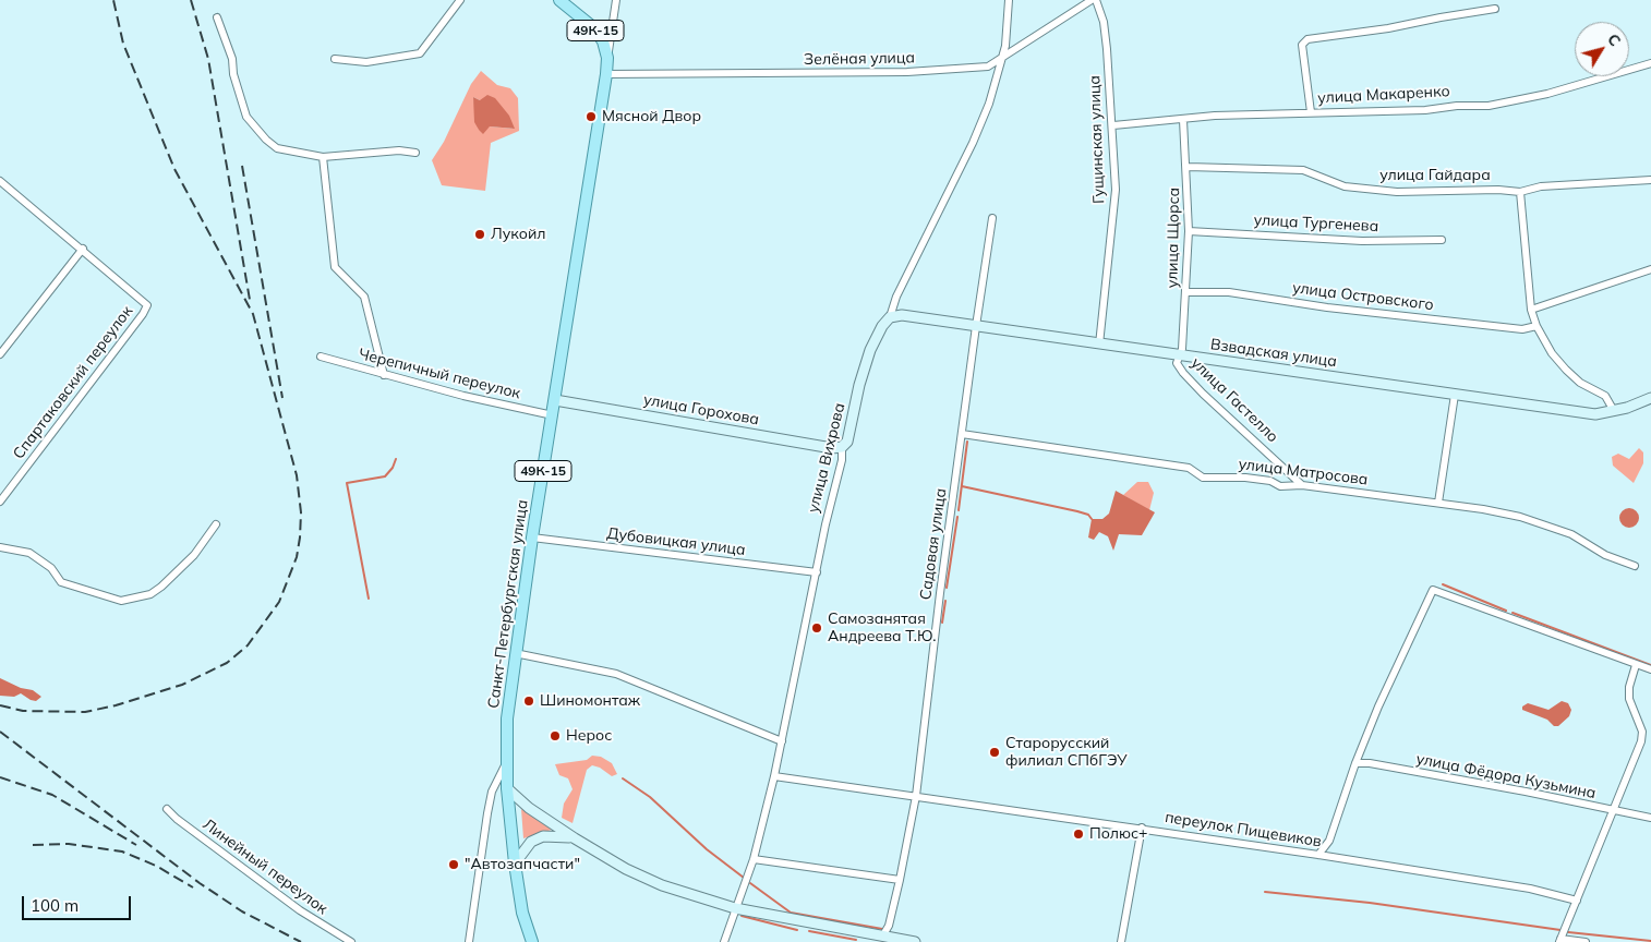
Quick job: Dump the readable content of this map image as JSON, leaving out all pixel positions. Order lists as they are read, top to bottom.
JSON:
{
  "streets": {
    "main road": ["49К-15", "Санкт-Петербургская улица"],
    "street": [
      "Зелёная улица",
      "улица Макаренко",
      "Гущинская улица",
      "улица Гайдара",
      "улица Тургенева",
      "улица Щорса",
      "улица Островского",
      "Взвадская улица",
      "Черепичный переулок",
      "Спартаковский переулок",
      "улица Гастелло",
      "улица Горохова",
      "улица Вихрова",
      "улица Матросова",
      "Дубовицкая улица",
      "Садовая улица",
      "улица Фёдора Кузьмина",
      "переулок Пищевиков",
      "Линейный переулок"
    ]
  },
  "crossings": [
    ["49К-15", "Зелёная улица"],
    ["49К-15", "Санкт-Петербургская улица"],
    ["Зелёная улица", "улица Вихрова"],
    ["Зелёная улица", "Санкт-Петербургская улица"],
    ["улица Макаренко", "Гущинская улица"],
    ["улица Макаренко", "улица Щорса"],
    ["Гущинская улица", "Взвадская улица"],
    ["улица Гайдара", "улица Щорса"],
    ["улица Тургенева", "улица Щорса"],
    ["улица Щорса", "улица Островского"],
    ["улица Щорса", "Взвадская улица"],
    ["улица Щорса", "улица Гастелло"],
    ["Взвадская улица", "улица Гастелло"],
    ["Взвадская улица", "улица Вихрова"],
    ["Взвадская улица", "Садовая улица"],
    ["Черепичный переулок", "Санкт-Петербургская улица"],
    ["улица Гастелло", "улица Матросова"],
    ["улица Горохова", "улица Вихрова"],
    ["улица Горохова", "Санкт-Петербургская улица"],
    ["улица Вихрова", "Дубовицкая улица"],
    ["улица Вихрова", "переулок Пищевиков"],
    ["улица Матросова", "Садовая улица"],
    ["Дубовицкая улица", "Санкт-Петербургская улица"],
    ["Садовая улица", "переулок Пищевиков"]
  ],
  "places": [
    "Мясной Двор",
    "Лукойл",
    "Самозанятая Андреева Т.Ю.",
    "Шиномонтаж",
    "Нерос",
    "Старорусский филиал СПбГЭУ",
    "Полюс+",
    "\"Автозапчасти\""
  ],
  "scale_bar": "100 m",
  "north": "top right"
}
